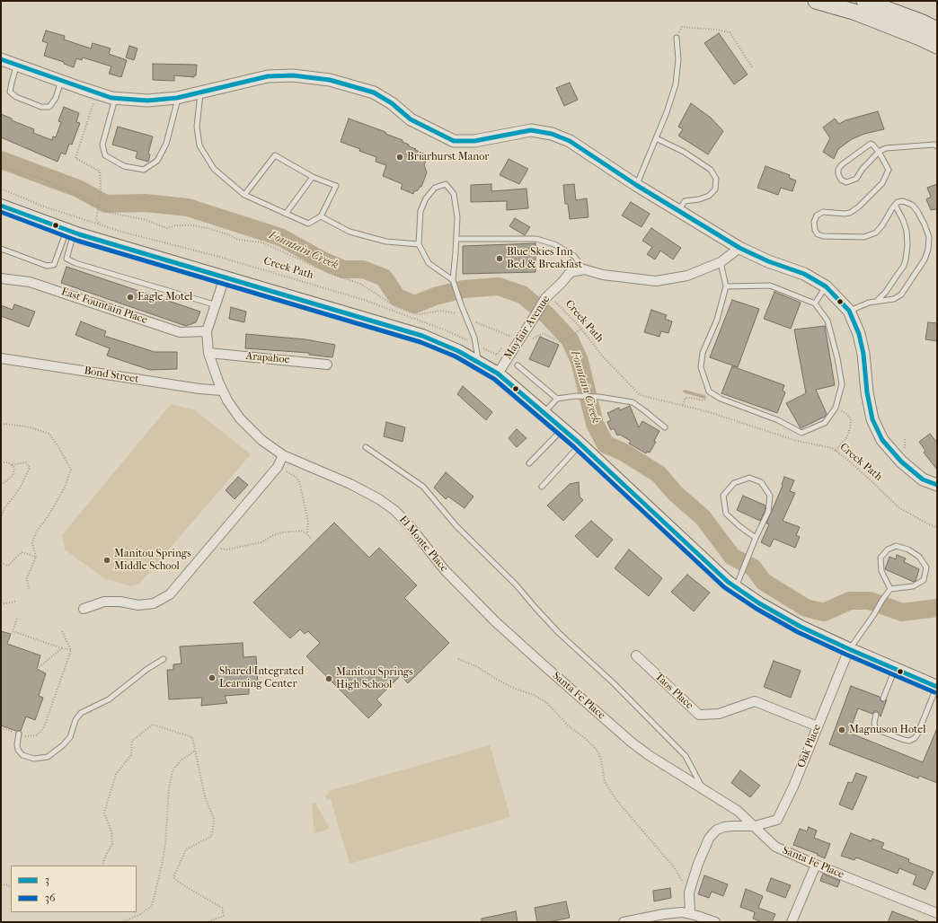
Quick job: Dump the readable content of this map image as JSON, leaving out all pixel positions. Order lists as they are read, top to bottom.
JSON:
{
  "streets": {
    "street": [
      "East Fountain Place",
      "Mayfair Avenue",
      "Arapahoe",
      "Bond Street",
      "El Monte Place",
      "Taos Place",
      "Santa Fe Place",
      "Oak Place"
    ],
    "path": ["Creek Path"]
  },
  "crossings": [
    ["Creek Path", "Mayfair Avenue"],
    ["East Fountain Place", "El Monte Place"],
    ["Arapahoe", "El Monte Place"],
    ["Bond Street", "El Monte Place"],
    ["El Monte Place", "Santa Fe Place"],
    ["Taos Place", "Oak Place"],
    ["Santa Fe Place", "Oak Place"]
  ],
  "water": ["Fountain Creek"],
  "places": [
    "Briarhurst Manor",
    "Blue Skies Inn Bed & Breakfast",
    "Eagle Motel",
    "Manitou Springs Middle School",
    "Shared Integrated Learning Center",
    "Manitou Springs High School",
    "Magnuson Hotel"
  ],
  "lines": ["transit line 3", "transit line 36"],
  "legend": ["3", "36"]
}
